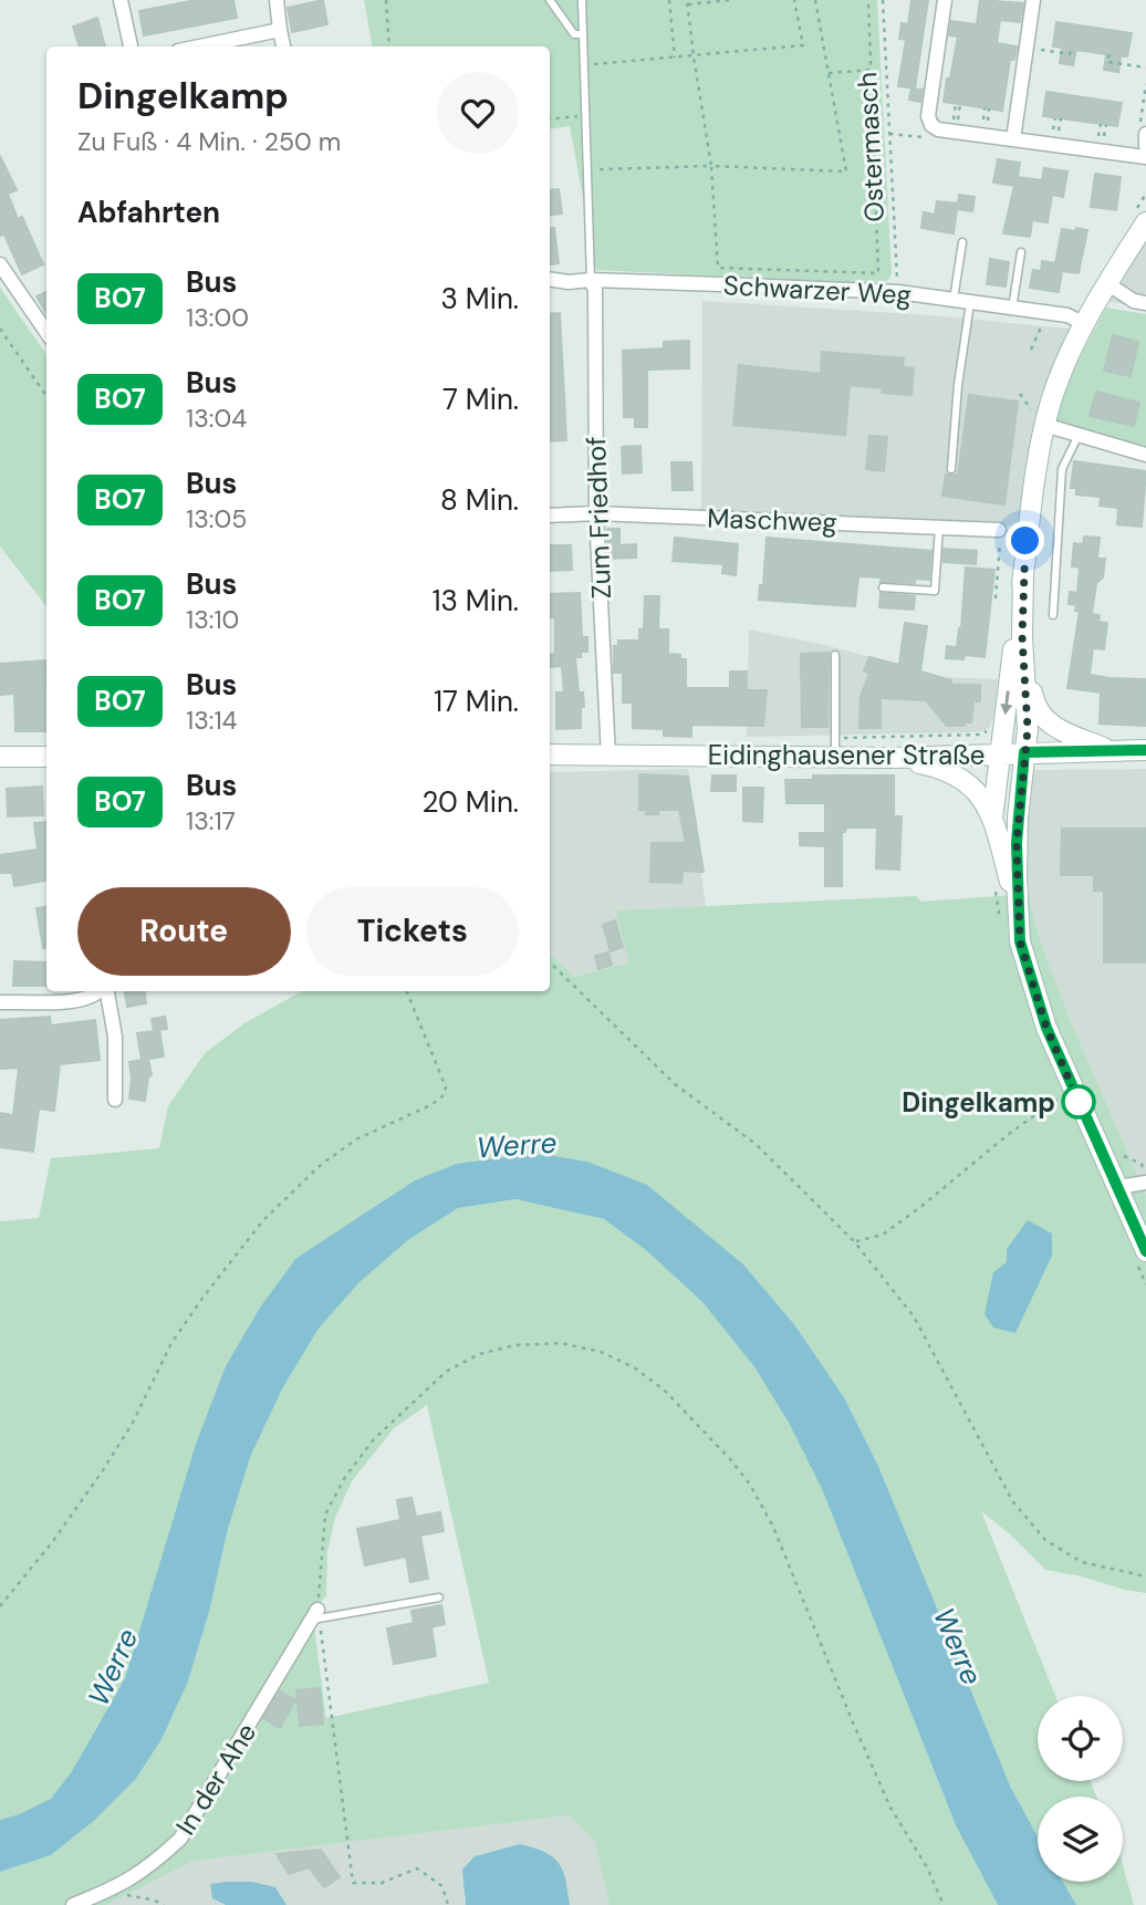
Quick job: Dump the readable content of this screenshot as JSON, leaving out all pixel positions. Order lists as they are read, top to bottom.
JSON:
{
  "streets": {
    "main road": ["Eidinghausener Straße"],
    "street": [
      "Schwarzer Weg",
      "Zum Friedhof",
      "Maschweg",
      "In der Ahe"
    ],
    "path": ["Ostermasch"]
  },
  "crossings": [
    ["Ostermasch", "Schwarzer Weg"],
    ["Schwarzer Weg", "Zum Friedhof"],
    ["Zum Friedhof", "Maschweg"],
    ["Zum Friedhof", "Eidinghausener Straße"]
  ],
  "water": ["Werre"],
  "places": ["Dingelkamp"],
  "lines": ["bus line BO7"],
  "page": {
    "heading": [
      ["Dingelkamp", "Zu Fuß · 4 Min. · 250 m"],
      "Abfahrten"
    ],
    "list": [
      {
        "mark": "BO7",
        "name": "Bus",
        "note": "13:00",
        "value": "3 Min."
      },
      {
        "mark": "BO7",
        "name": "Bus",
        "note": "13:04",
        "value": "7 Min."
      },
      {
        "mark": "BO7",
        "name": "Bus",
        "note": "13:05",
        "value": "8 Min."
      },
      {
        "mark": "BO7",
        "name": "Bus",
        "note": "13:10",
        "value": "13 Min."
      },
      {
        "mark": "BO7",
        "name": "Bus",
        "note": "13:14",
        "value": "17 Min."
      },
      {
        "mark": "BO7",
        "name": "Bus",
        "note": "13:17",
        "value": "20 Min."
      }
    ],
    "buttons": ["Route", "Tickets"]
  }
}
